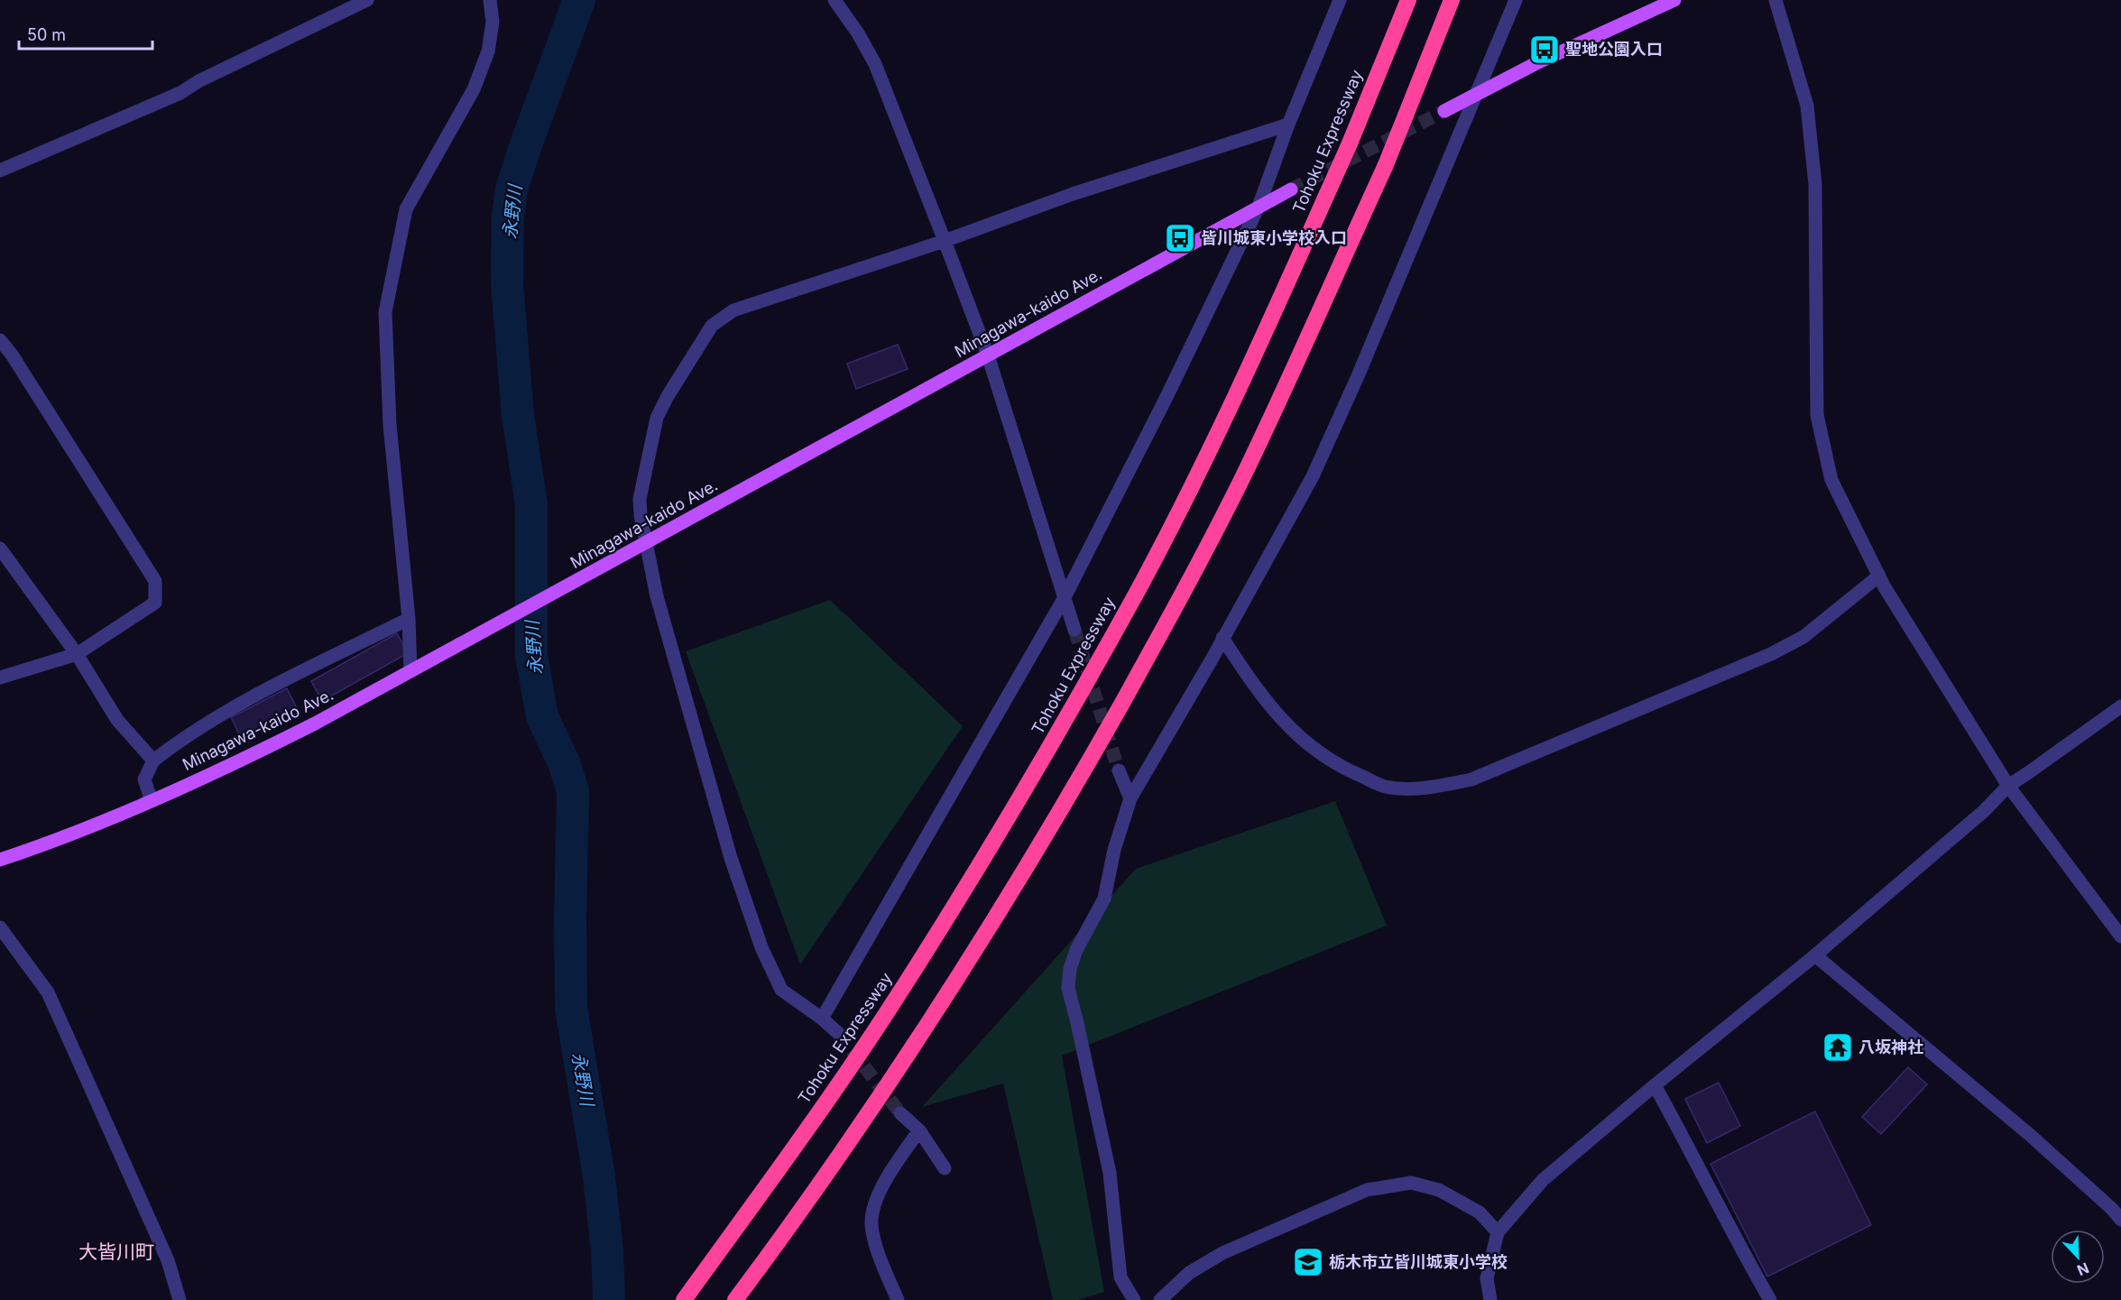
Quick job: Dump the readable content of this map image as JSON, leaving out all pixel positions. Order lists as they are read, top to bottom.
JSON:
{
  "streets": {
    "highway": ["Tohoku Expressway"],
    "main road": ["Minagawa-kaido Ave."]
  },
  "districts": ["大皆川町"],
  "water": ["永野川"],
  "places": {
    "bus stop": ["聖地公園入口", "皆川城東小学校入口"],
    "temple": ["八坂神社"],
    "school or university": ["栃木市立皆川城東小学校"]
  },
  "scale_bar": "50 m",
  "north": "bottom right"
}
